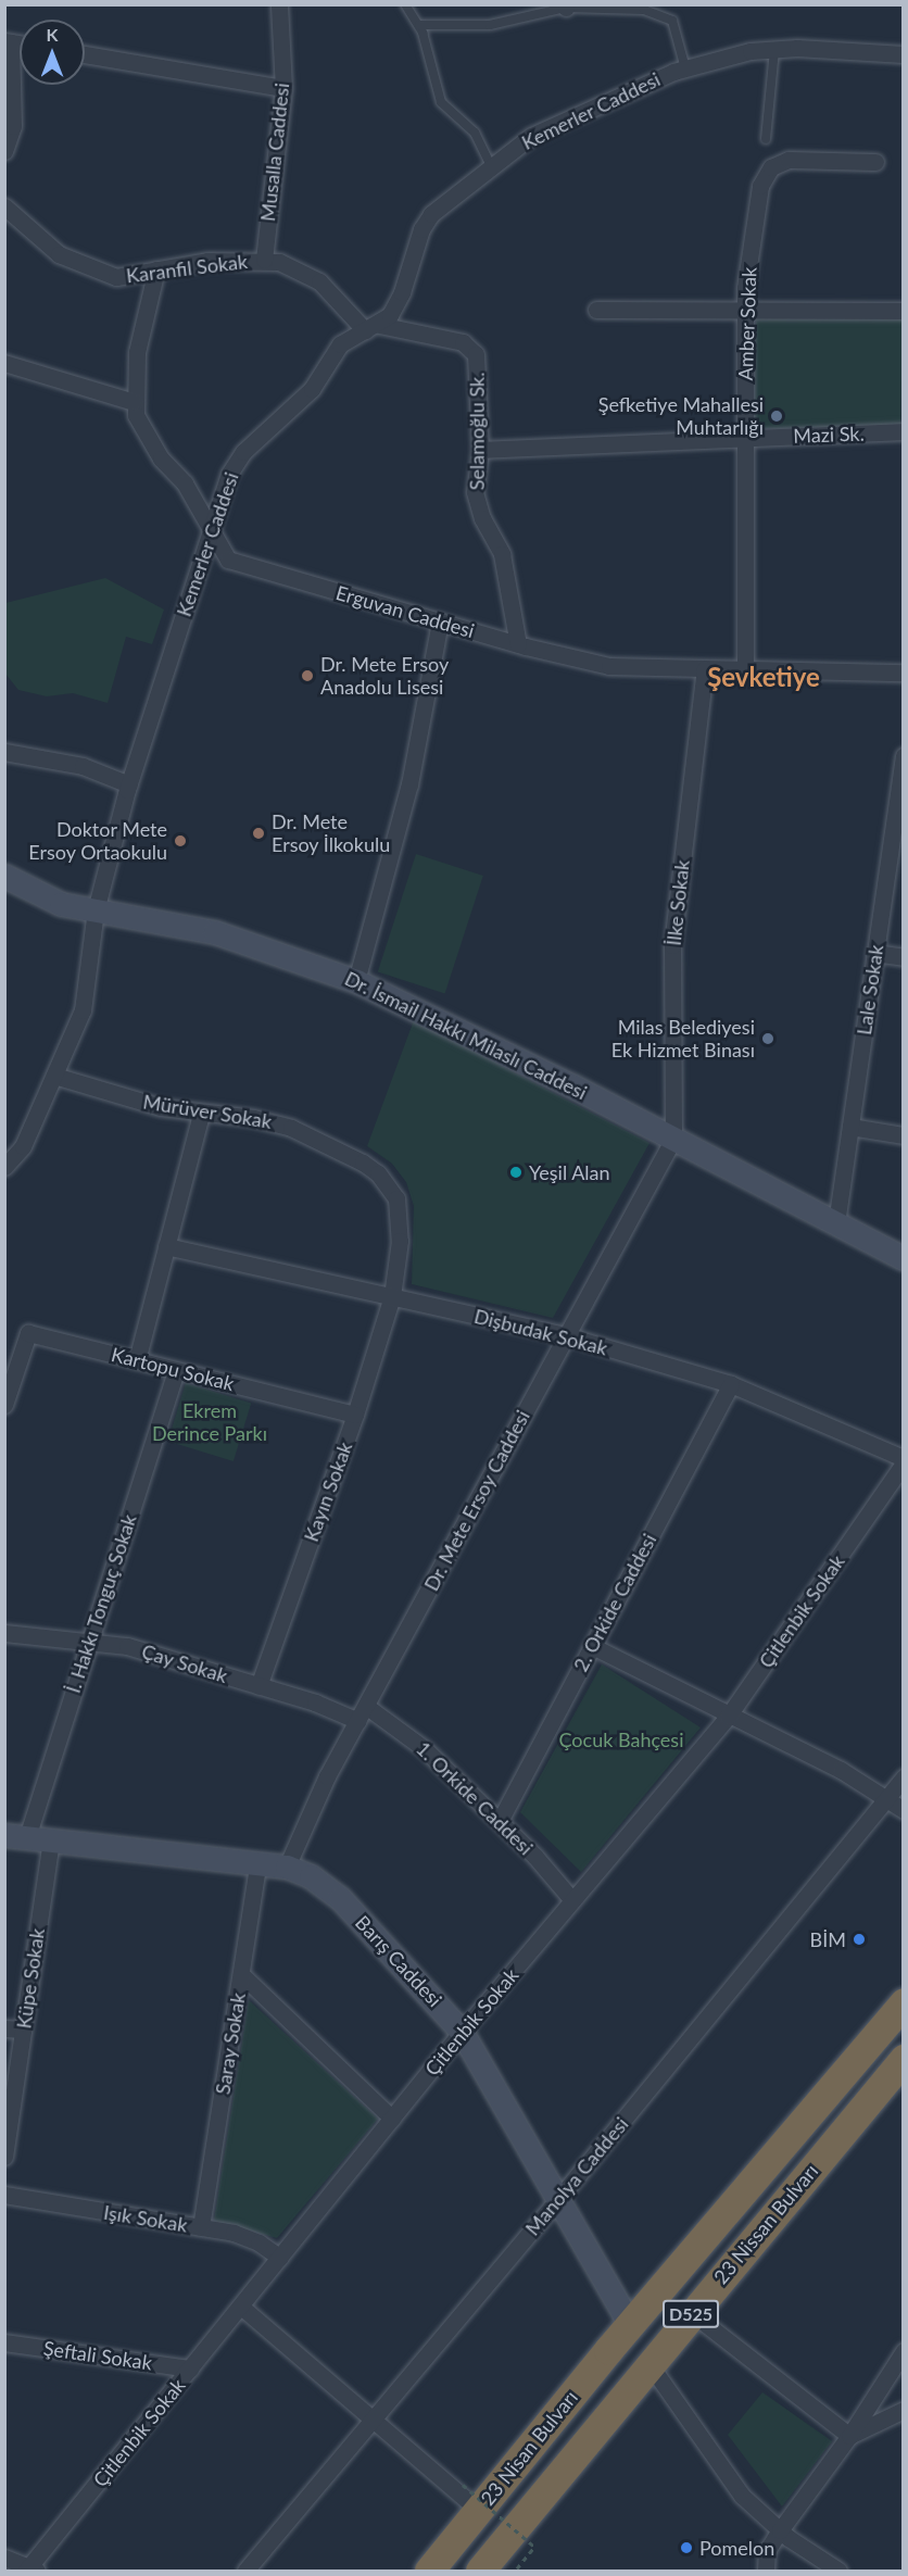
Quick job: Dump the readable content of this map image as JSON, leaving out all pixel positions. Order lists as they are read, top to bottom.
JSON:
{
  "streets": {
    "highway": ["23 Nissan Bulvarı", "D525", "23 Nisan Bulvarı"],
    "street": [
      "Kemerler Caddesi",
      "Musalla Caddesi",
      "Karanfil Sokak",
      "Amber Sokak",
      "Selamoğlu Sk.",
      "Mazi Sk.",
      "Erguvan Caddesi",
      "İlke Sokak",
      "Lale Sokak",
      "Dr. İsmail Hakkı Milaslı Caddesi",
      "Mürüver Sokak",
      "Dişbudak Sokak",
      "Kartopu Sokak",
      "Kayın Sokak",
      "Dr. Mete Ersoy Caddesi",
      "2. Orkide Caddesi",
      "İ. Hakkı Tonguç Sokak",
      "Çitlenbik Sokak",
      "Çay Sokak",
      "1. Orkide Caddesi",
      "Barış Caddesi",
      "Küpe Sokak",
      "Saray Sokak",
      "Manolya Caddesi",
      "Işık Sokak",
      "Şeftali Sokak"
    ]
  },
  "crossings": [
    ["Kemerler Caddesi", "Karanfil Sokak"],
    ["Kemerler Caddesi", "Selamoğlu Sk."],
    ["Kemerler Caddesi", "Erguvan Caddesi"],
    ["Kemerler Caddesi", "Dr. İsmail Hakkı Milaslı Caddesi"],
    ["Kemerler Caddesi", "Mürüver Sokak"],
    ["Musalla Caddesi", "Karanfil Sokak"],
    ["Karanfil Sokak", "Selamoğlu Sk."],
    ["Karanfil Sokak", "Erguvan Caddesi"],
    ["Amber Sokak", "Mazi Sk."],
    ["Amber Sokak", "Erguvan Caddesi"],
    ["Selamoğlu Sk.", "Mazi Sk."],
    ["Selamoğlu Sk.", "Erguvan Caddesi"],
    ["Erguvan Caddesi", "İlke Sokak"],
    ["İlke Sokak", "Dr. İsmail Hakkı Milaslı Caddesi"],
    ["İlke Sokak", "Dr. Mete Ersoy Caddesi"],
    ["Lale Sokak", "Dr. İsmail Hakkı Milaslı Caddesi"],
    ["Dr. İsmail Hakkı Milaslı Caddesi", "Dr. Mete Ersoy Caddesi"],
    ["Mürüver Sokak", "Dişbudak Sokak"],
    ["Mürüver Sokak", "Kayın Sokak"],
    ["Dişbudak Sokak", "Kayın Sokak"],
    ["Dişbudak Sokak", "Dr. Mete Ersoy Caddesi"],
    ["Dişbudak Sokak", "2. Orkide Caddesi"],
    ["Kartopu Sokak", "Kayın Sokak"],
    ["Kartopu Sokak", "İ. Hakkı Tonguç Sokak"],
    ["Kayın Sokak", "Çay Sokak"],
    ["Dr. Mete Ersoy Caddesi", "Çay Sokak"],
    ["Dr. Mete Ersoy Caddesi", "1. Orkide Caddesi"],
    ["Dr. Mete Ersoy Caddesi", "Barış Caddesi"],
    ["2. Orkide Caddesi", "1. Orkide Caddesi"],
    ["İ. Hakkı Tonguç Sokak", "Çay Sokak"],
    ["İ. Hakkı Tonguç Sokak", "Barış Caddesi"],
    ["Çitlenbik Sokak", "1. Orkide Caddesi"],
    ["Çitlenbik Sokak", "Barış Caddesi"],
    ["Çitlenbik Sokak", "Işık Sokak"],
    ["Çitlenbik Sokak", "Şeftali Sokak"],
    ["Çay Sokak", "1. Orkide Caddesi"],
    ["Barış Caddesi", "Küpe Sokak"],
    ["Barış Caddesi", "Saray Sokak"],
    ["Barış Caddesi", "Manolya Caddesi"],
    ["Barış Caddesi", "23 Nissan Bulvarı"],
    ["Barış Caddesi", "23 Nisan Bulvarı"],
    ["Saray Sokak", "Işık Sokak"],
    ["23 Nissan Bulvarı", "23 Nisan Bulvarı"]
  ],
  "districts": ["Şevketiye"],
  "parks": ["Ekrem Derince Parkı", "Çocuk Bahçesi"],
  "places": [
    "Şefketiye Mahallesi Muhtarlığı",
    "Dr. Mete Ersoy Anadolu Lisesi",
    "Dr. Mete Ersoy İlkokulu",
    "Doktor Mete Ersoy Ortaokulu",
    "Milas Belediyesi Ek Hizmet Binası",
    "Yeşil Alan",
    "BİM",
    "Pomelon"
  ],
  "north": "top"
}
